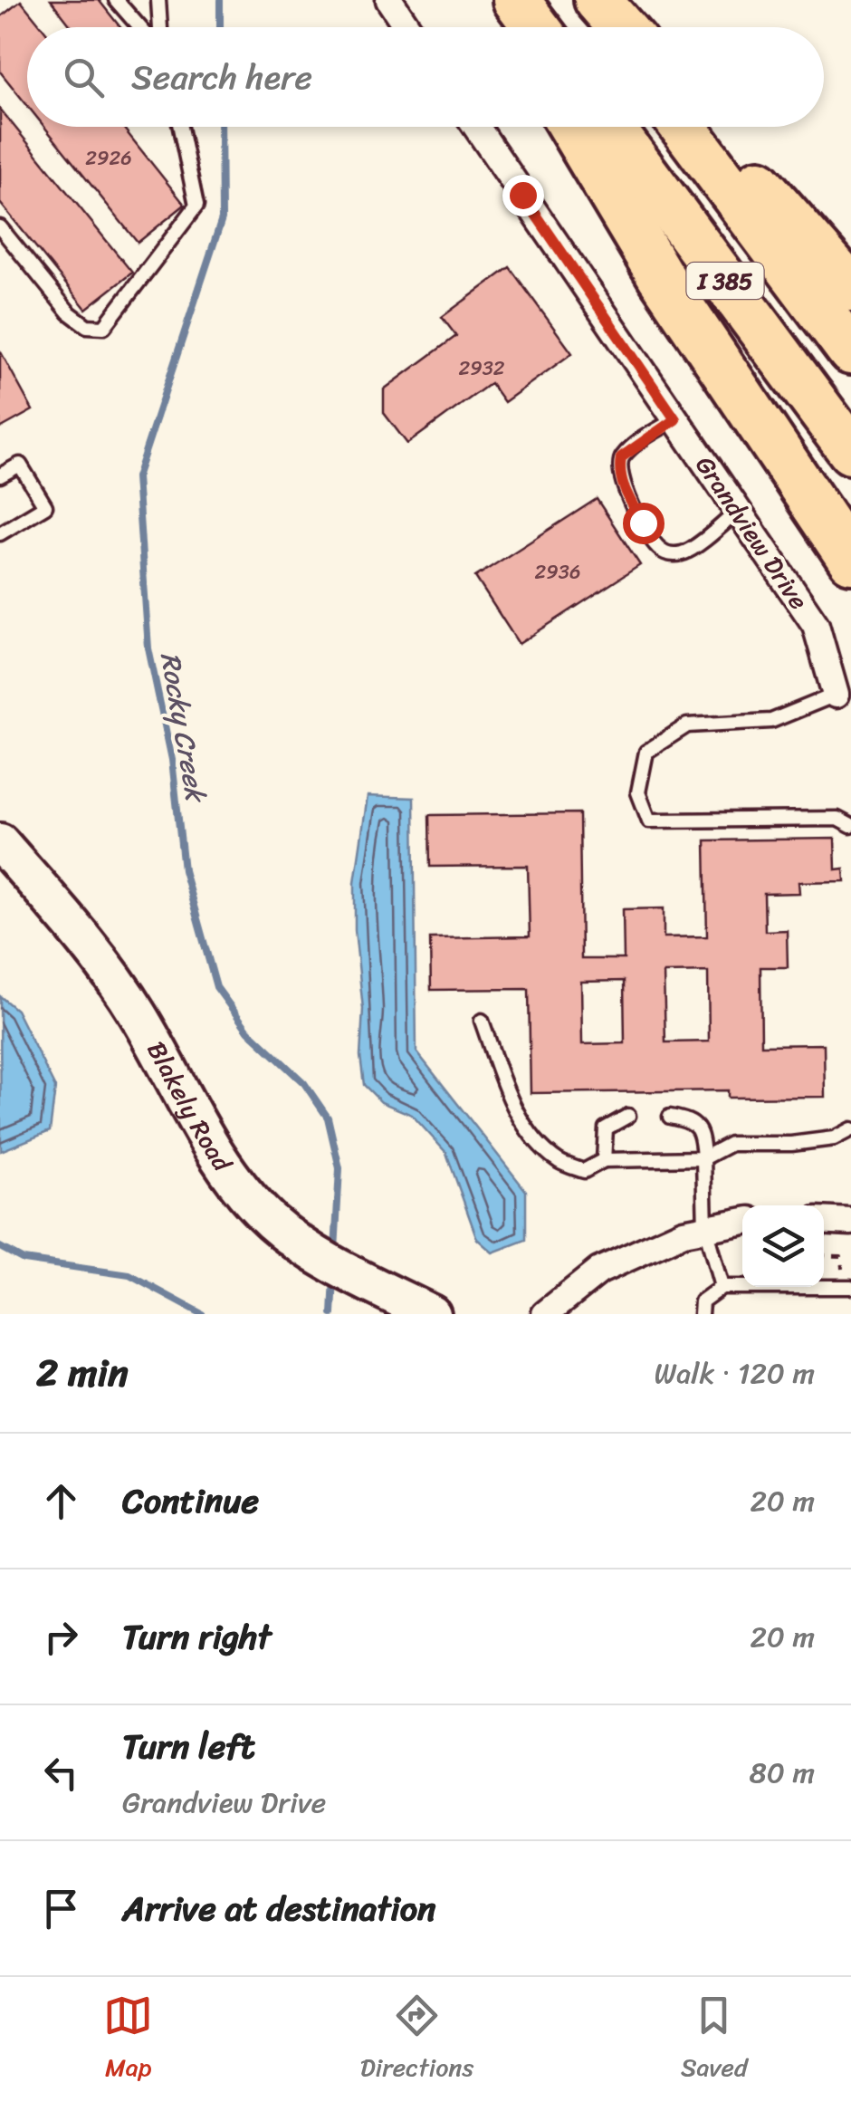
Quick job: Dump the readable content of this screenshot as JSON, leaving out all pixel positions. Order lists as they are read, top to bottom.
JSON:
{
  "streets": {
    "highway": ["I 385"],
    "street": ["Grandview Drive", "Blakely Road"]
  },
  "water": ["Rocky Creek"],
  "house_numbers": ["2926", "2932", "2936"],
  "page": {
    "search": "Search here",
    "heading": ["2 min", "Walk · 120 m"],
    "list": [
      ["Continue", "20 m"],
      ["Turn right", "20 m"],
      ["Turn left", "Grandview Drive", "80 m"],
      "Arrive at destination"
    ],
    "nav": ["Map", "Directions", "Saved"]
  }
}
